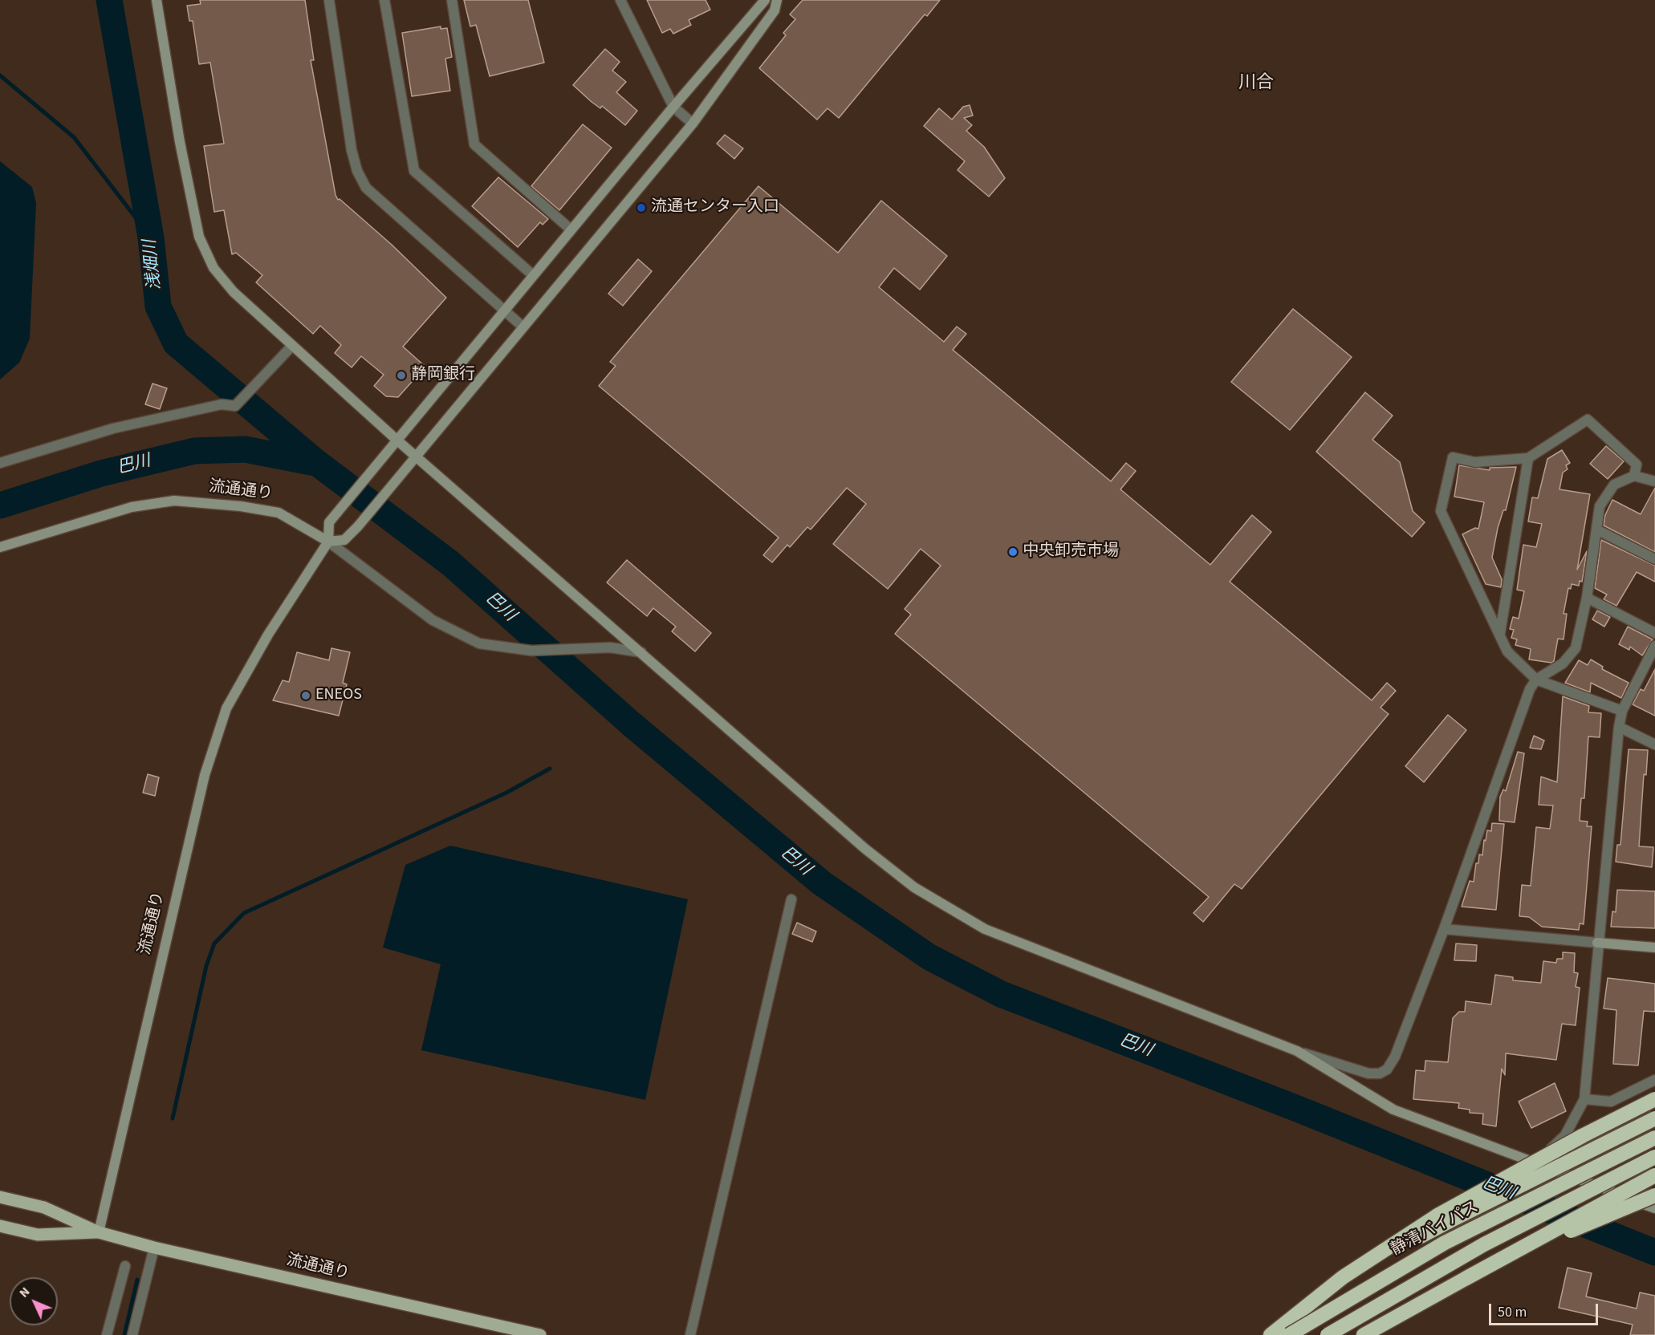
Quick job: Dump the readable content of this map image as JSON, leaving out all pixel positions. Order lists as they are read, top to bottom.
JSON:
{
  "streets": {
    "highway": ["静清バイパス"],
    "main road": ["流通通り"]
  },
  "districts": ["川合"],
  "water": ["浅畑川", "巴川"],
  "places": [
    "流通センター入口",
    "静岡銀行",
    "中央卸売市場",
    "ENEOS"
  ],
  "scale_bar": "50 m",
  "north": "top left"
}
